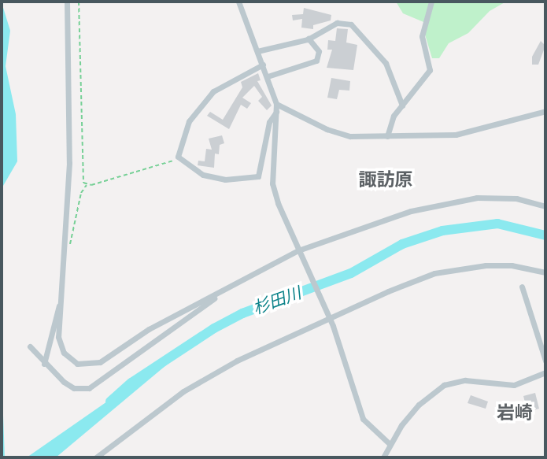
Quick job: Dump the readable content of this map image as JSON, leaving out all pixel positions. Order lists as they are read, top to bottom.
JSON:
{
  "districts": ["諏訪原", "岩崎"],
  "water": ["杉田川"]
}
